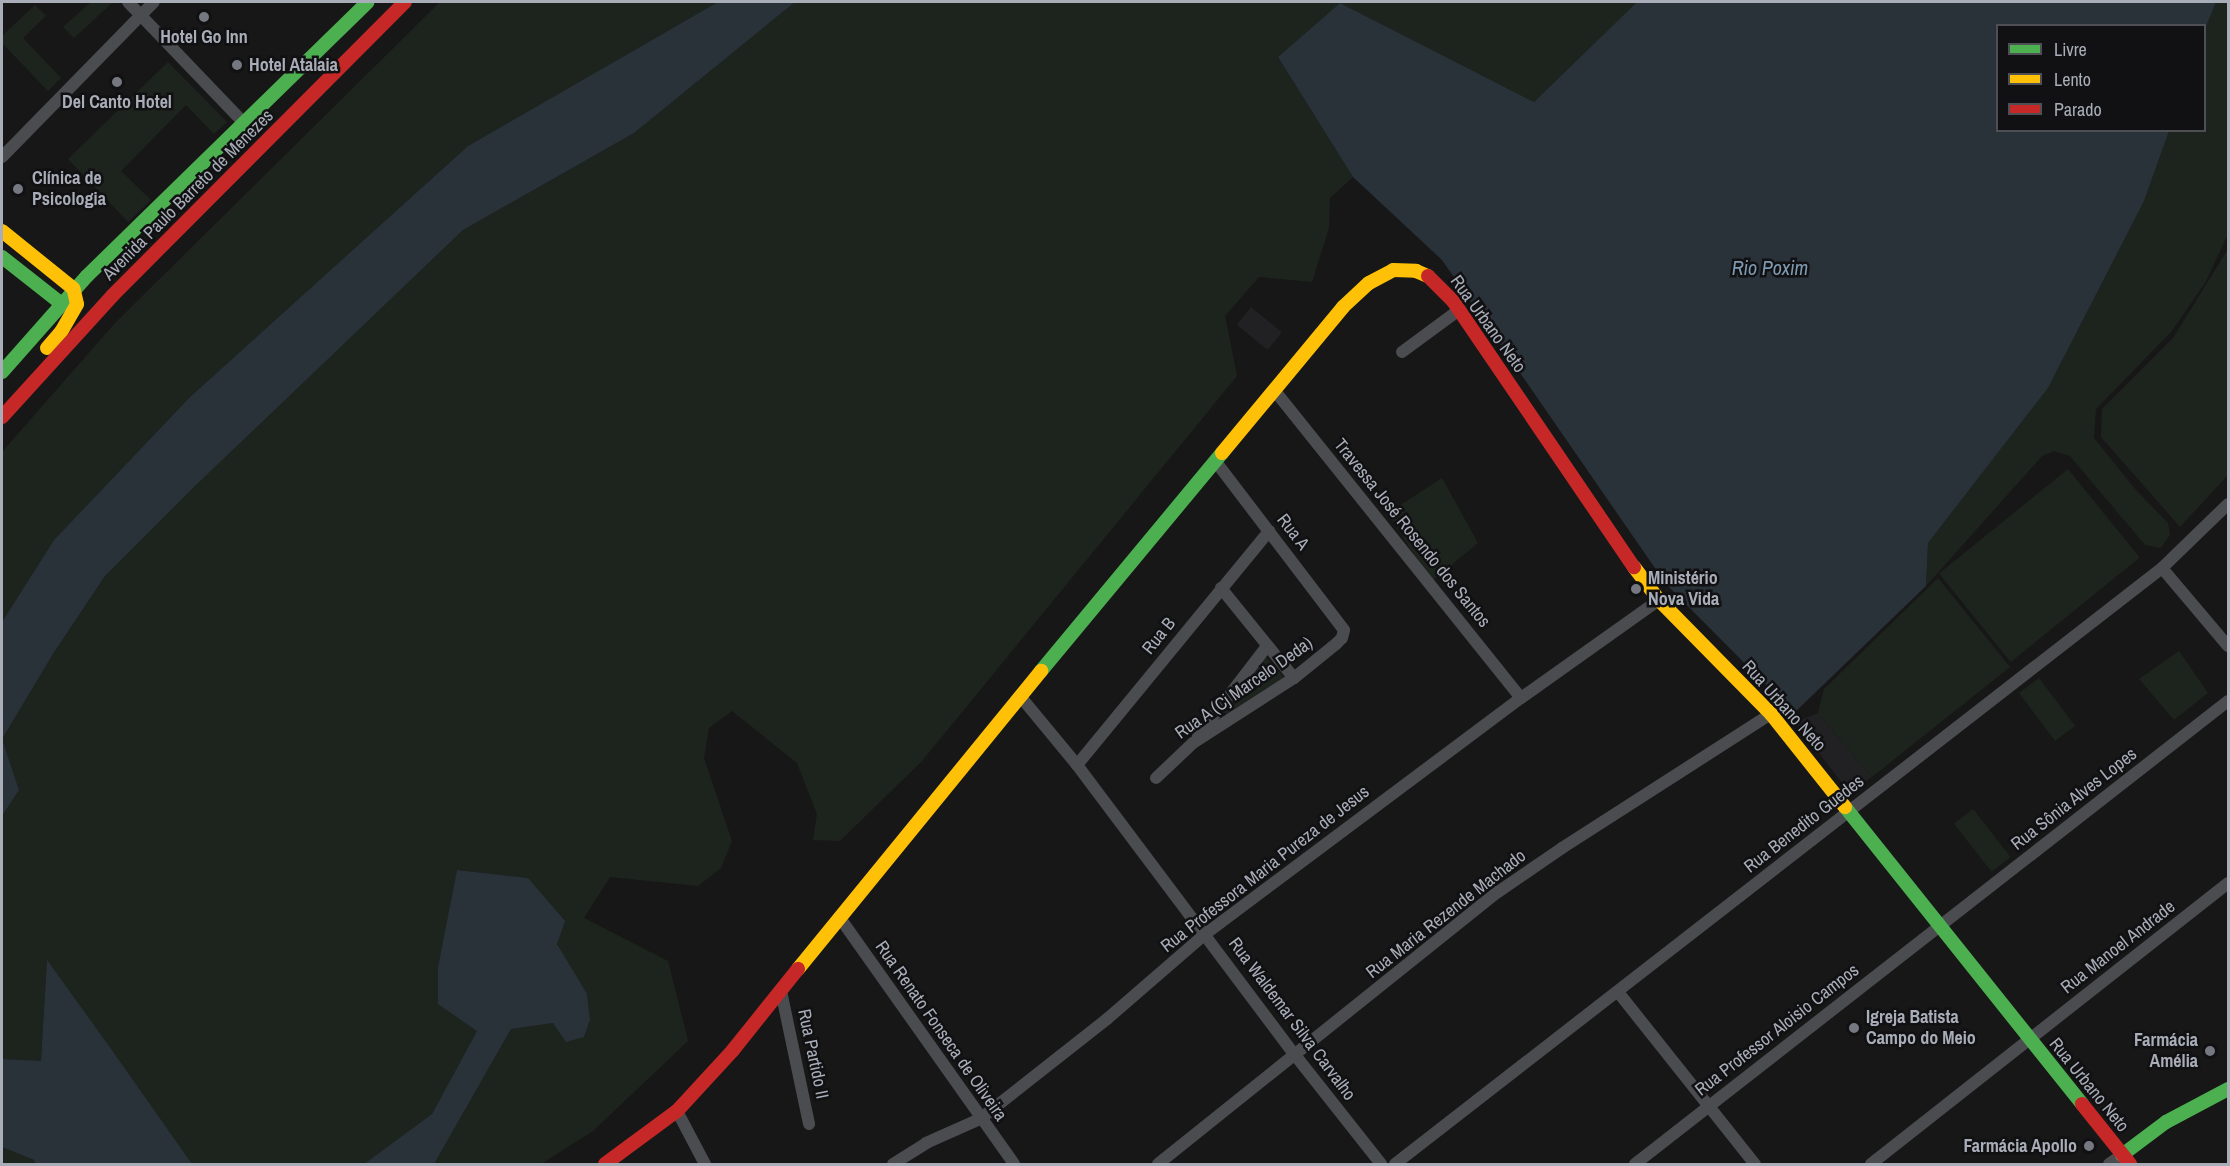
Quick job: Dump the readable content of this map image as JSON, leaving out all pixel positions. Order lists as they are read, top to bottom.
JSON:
{
  "streets": {
    "street": [
      "Avenida Paulo Barreto de Menezes",
      "Rua Urbano Neto",
      "Rua A",
      "Travessa José Rosendo dos Santos",
      "Rua B",
      "Rua A (Cj Marcelo Deda)",
      "Rua Sônia Alves Lopes",
      "Rua Benedito Guedes",
      "Rua Professora Maria Pureza de Jesus",
      "Rua Maria Rezende Machado",
      "Rua Manoel Andrade",
      "Rua Waldemar Silva Carvalho",
      "Rua Professor Aloisio Campos",
      "Rua Renato Fonseca de Oliveira",
      "Rua Partido II"
    ]
  },
  "crossings": [
    ["Rua Urbano Neto", "Travessa José Rosendo dos Santos"],
    ["Rua Urbano Neto", "Rua Sônia Alves Lopes"],
    ["Rua Urbano Neto", "Rua Benedito Guedes"],
    ["Rua Urbano Neto", "Rua Professora Maria Pureza de Jesus"],
    ["Rua Urbano Neto", "Rua Maria Rezende Machado"],
    ["Rua Urbano Neto", "Rua Manoel Andrade"],
    ["Rua Urbano Neto", "Rua Professor Aloisio Campos"],
    ["Rua A", "Rua B"],
    ["Rua A", "Rua A (Cj Marcelo Deda)"],
    ["Travessa José Rosendo dos Santos", "Rua Professora Maria Pureza de Jesus"],
    ["Rua B", "Rua Waldemar Silva Carvalho"],
    ["Rua Sônia Alves Lopes", "Rua Professor Aloisio Campos"],
    ["Rua Professora Maria Pureza de Jesus", "Rua Waldemar Silva Carvalho"],
    ["Rua Professora Maria Pureza de Jesus", "Rua Renato Fonseca de Oliveira"],
    ["Rua Maria Rezende Machado", "Rua Waldemar Silva Carvalho"]
  ],
  "water": ["Rio Poxim"],
  "places": [
    "Hotel Go Inn",
    "Hotel Atalaia",
    "Del Canto Hotel",
    "Clínica de Psicologia",
    "Ministério Nova Vida",
    "Igreja Batista Campo do Meio",
    "Farmácia Amélia",
    "Farmácia Apollo"
  ],
  "legend": ["Livre", "Lento", "Parado"]
}
